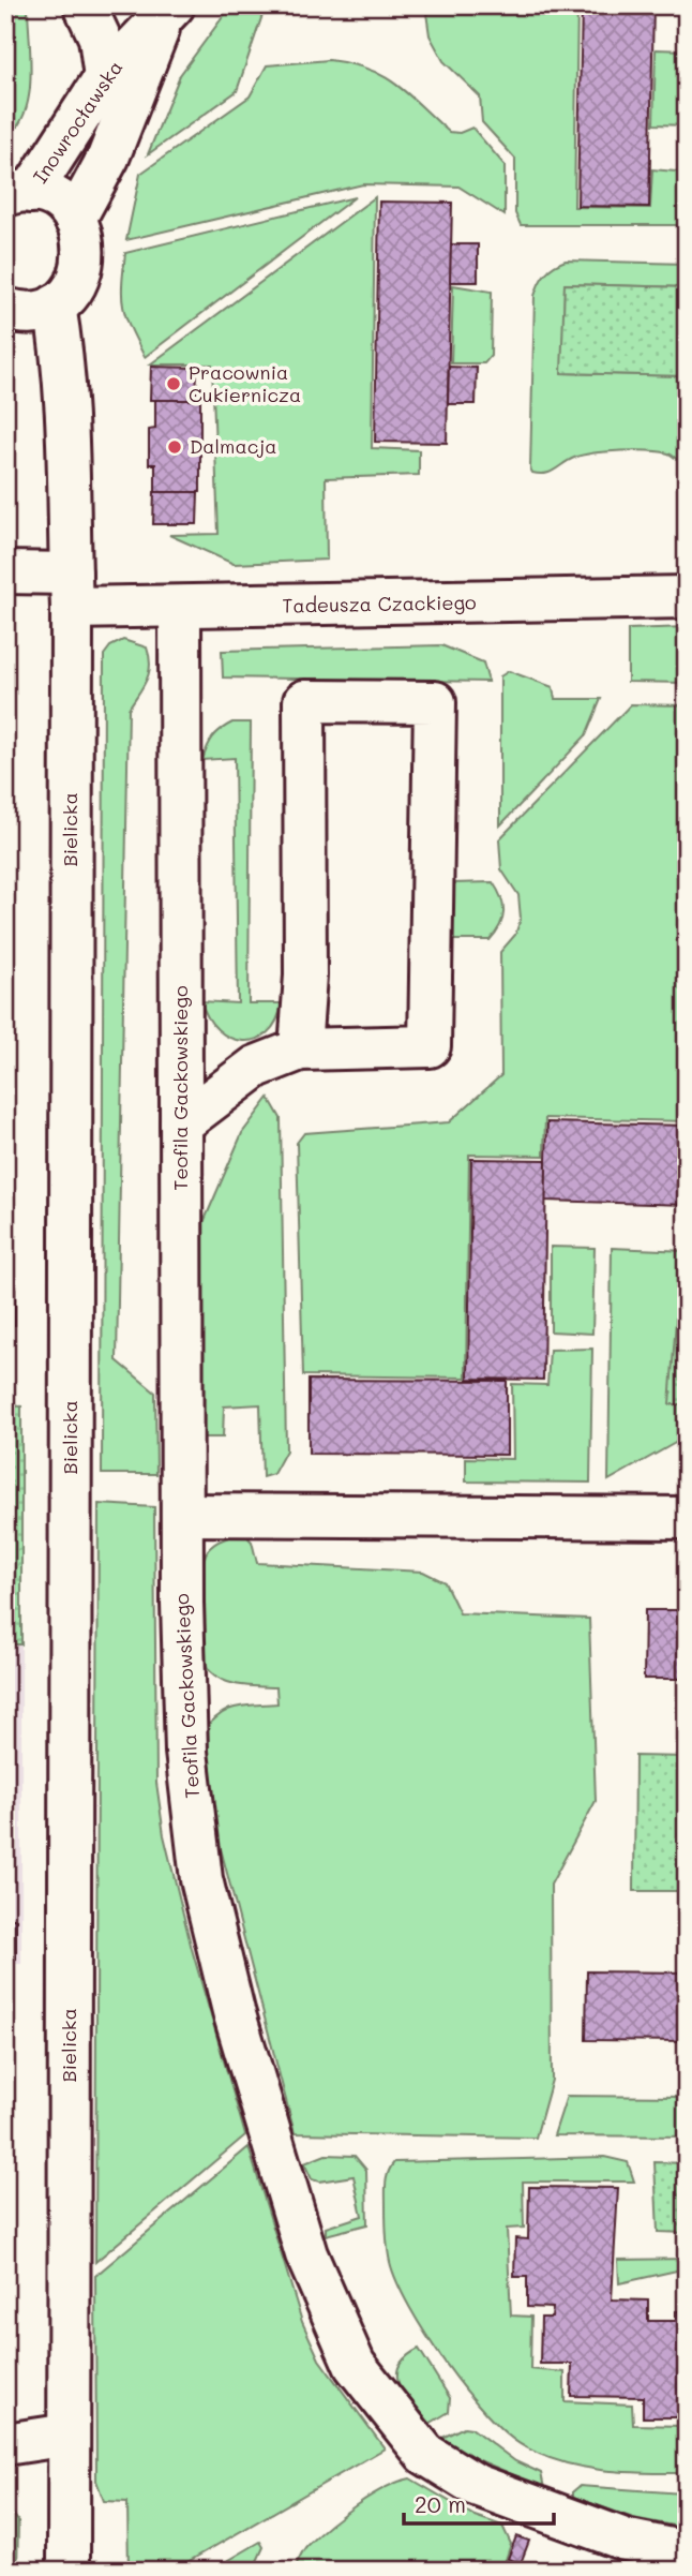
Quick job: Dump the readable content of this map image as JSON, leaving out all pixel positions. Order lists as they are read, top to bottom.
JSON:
{
  "streets": {
    "street": [
      "Inowrocławska",
      "Tadeusza Czackiego",
      "Bielicka",
      "Teofila Gackowskiego"
    ]
  },
  "crossings": [
    ["Tadeusza Czackiego", "Bielicka"],
    ["Tadeusza Czackiego", "Teofila Gackowskiego"]
  ],
  "places": ["Pracownia Cukiernicza", "Dalmacja"],
  "scale_bar": "20 m"
}
